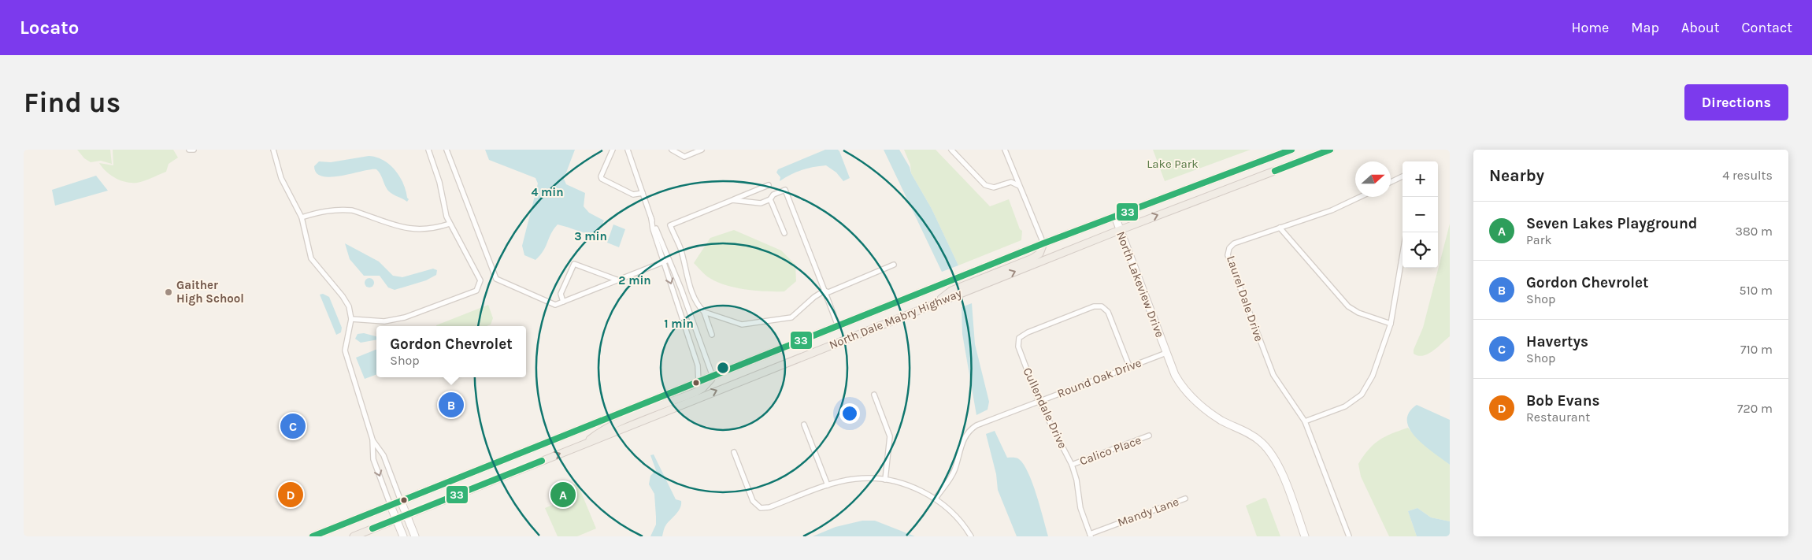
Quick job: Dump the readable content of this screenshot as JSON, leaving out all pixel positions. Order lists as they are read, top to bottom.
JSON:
{
  "streets": {
    "main road": ["North Dale Mabry Highway"],
    "street": [
      "North Lakeview Drive",
      "Laurel Dale Drive",
      "Round Oak Drive",
      "Cullendale Drive",
      "Calico Place",
      "Mandy Lane"
    ]
  },
  "crossings": [
    ["North Lakeview Drive", "North Dale Mabry Highway"],
    ["North Lakeview Drive", "Round Oak Drive"],
    ["Round Oak Drive", "Cullendale Drive"],
    ["Cullendale Drive", "Calico Place"],
    ["Cullendale Drive", "Mandy Lane"]
  ],
  "parks": ["Lake Park"],
  "places": ["Gaither High School"],
  "lines": ["transit line 33"],
  "north": "right",
  "page": {
    "header": "Locato",
    "nav": [
      "Home",
      "Map",
      "About",
      "Contact"
    ],
    "buttons": "Directions",
    "title": "Find us",
    "heading": ["Nearby", "4 results"],
    "map_buttons": ["+", "−"],
    "list": [
      {
        "mark": "A",
        "name": "Seven Lakes Playground",
        "note": "Park",
        "value": "380 m"
      },
      {
        "mark": "B",
        "name": "Gordon Chevrolet",
        "note": "Shop",
        "value": "510 m"
      },
      {
        "mark": "C",
        "name": "Havertys",
        "note": "Shop",
        "value": "710 m"
      },
      {
        "mark": "D",
        "name": "Bob Evans",
        "note": "Restaurant",
        "value": "720 m"
      }
    ],
    "popup": ["Gordon Chevrolet", "Shop"],
    "pins": [
      "B",
      "C",
      "A",
      "D"
    ]
  },
  "rings": [
    "4 min",
    "3 min",
    "2 min",
    "1 min"
  ]
}
